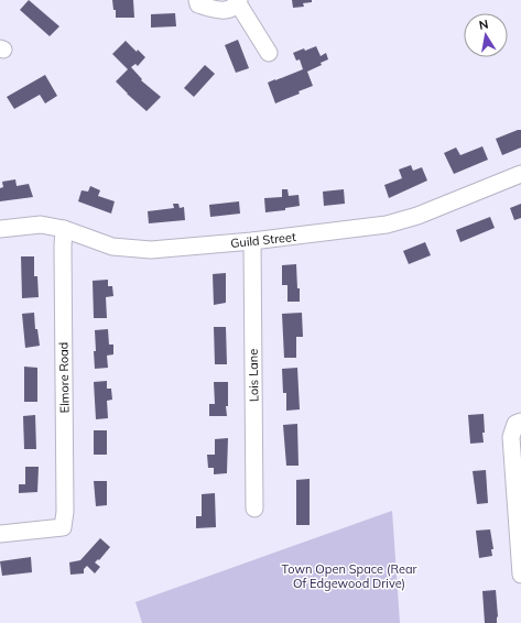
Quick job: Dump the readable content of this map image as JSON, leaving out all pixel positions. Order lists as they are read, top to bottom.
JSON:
{
  "streets": {
    "street": ["Guild Street", "Lois Lane", "Elmore Road"]
  },
  "crossings": [
    ["Guild Street", "Lois Lane"],
    ["Guild Street", "Elmore Road"]
  ],
  "parks": ["Town Open Space (Rear Of Edgewood Drive)"],
  "north": "top"
}
